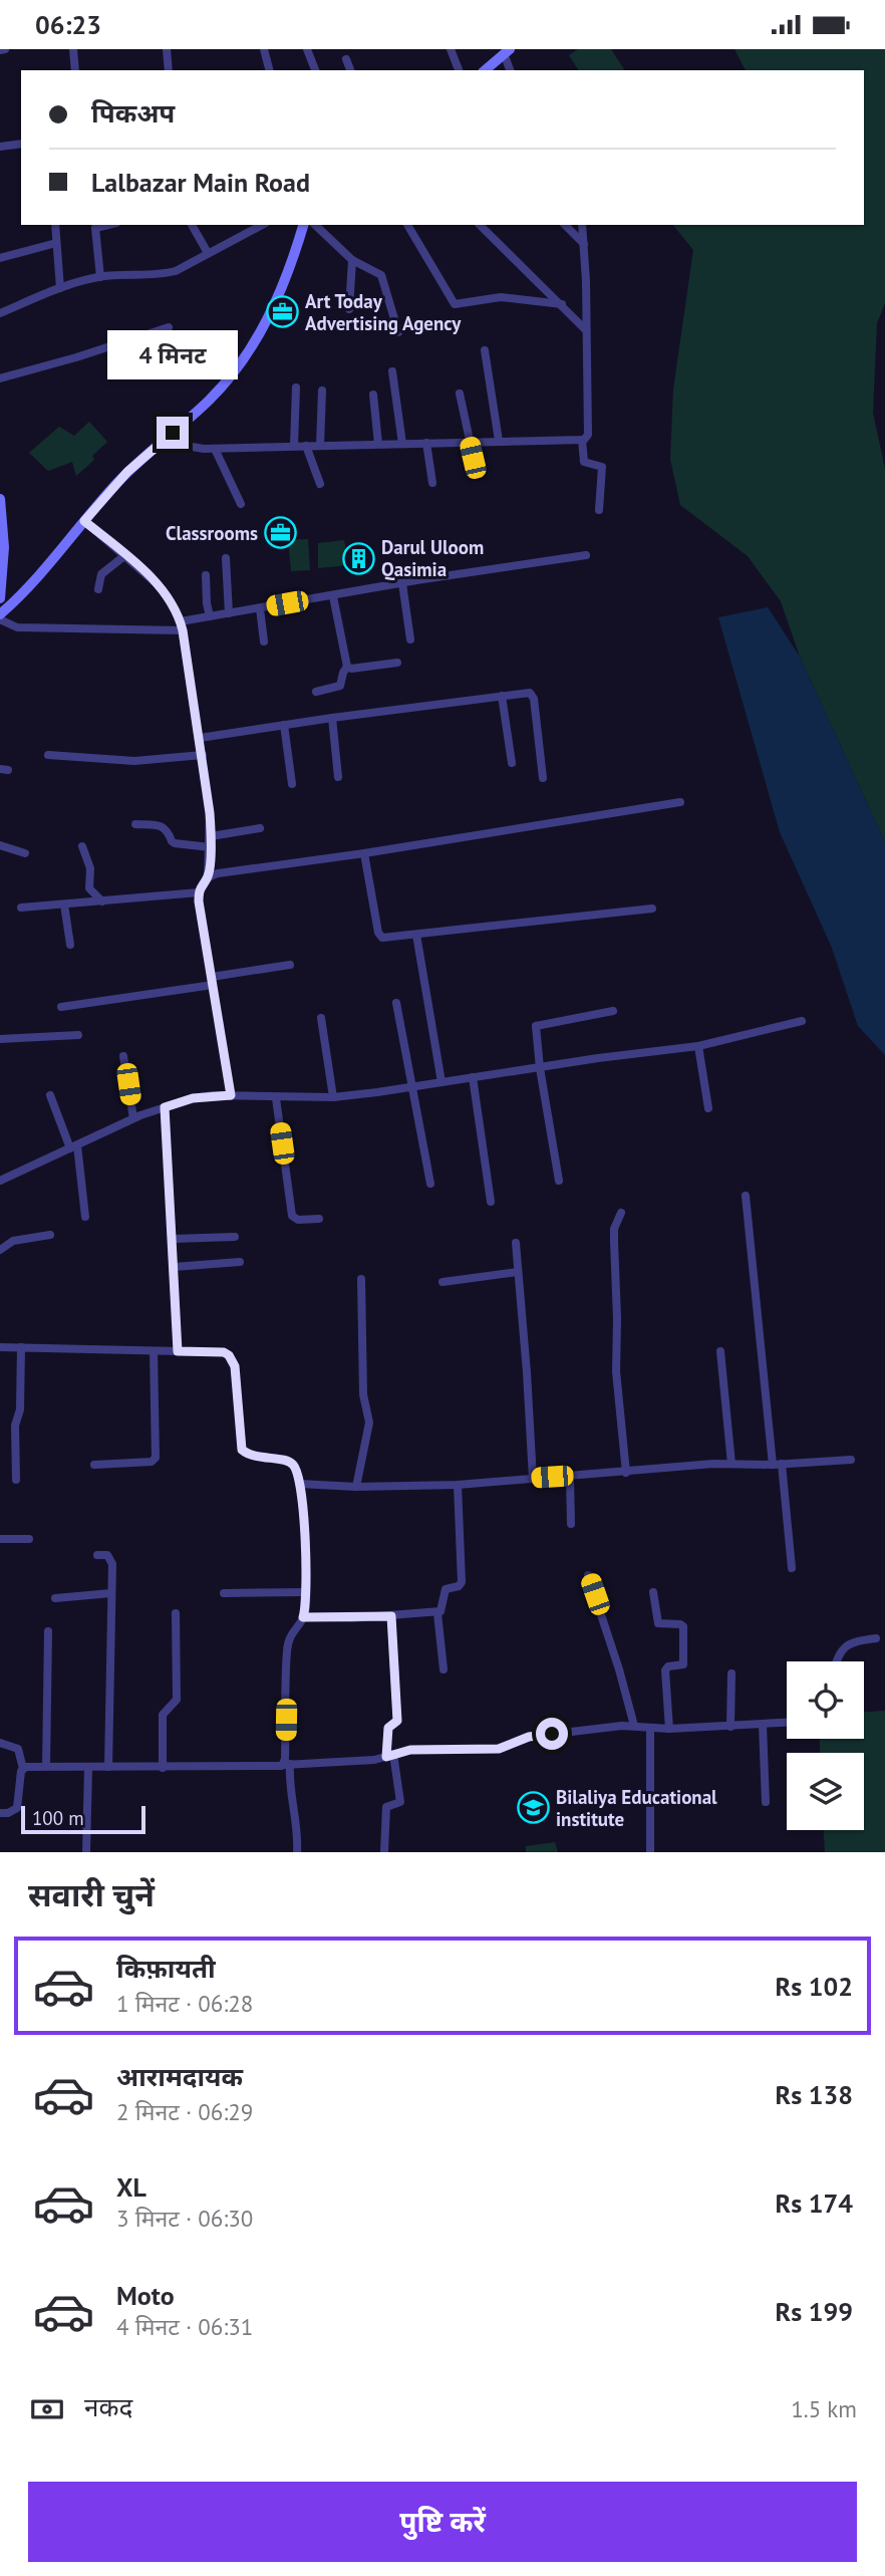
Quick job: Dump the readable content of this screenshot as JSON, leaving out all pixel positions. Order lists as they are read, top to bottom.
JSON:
{
  "places": {
    "office": ["Art Today Advertising Agency", "Classrooms"],
    "building": ["Darul Uloom Qasimia"],
    "school or university": ["Bilaliya Educational institute"]
  },
  "scale_bar": "100 m",
  "page": {
    "status": "06:23",
    "banner": ["पिकअप", "Lalbazar Main Road"],
    "bubble": "4 मिनट",
    "scale": "100 m",
    "heading": "सवारी चुनें",
    "list": [
      {
        "name": "किफ़ायती",
        "note": "1 मिनट · 06:28",
        "value": "Rs 102"
      },
      {
        "name": "आरामदायक",
        "note": "2 मिनट · 06:29",
        "value": "Rs 138"
      },
      {
        "name": "XL",
        "note": "3 मिनट · 06:30",
        "value": "Rs 174"
      },
      {
        "name": "Moto",
        "note": "4 मिनट · 06:31",
        "value": "Rs 199"
      }
    ],
    "pay": ["नकद", "1.5 km"],
    "buttons": "पुष्टि करें"
  }
}
